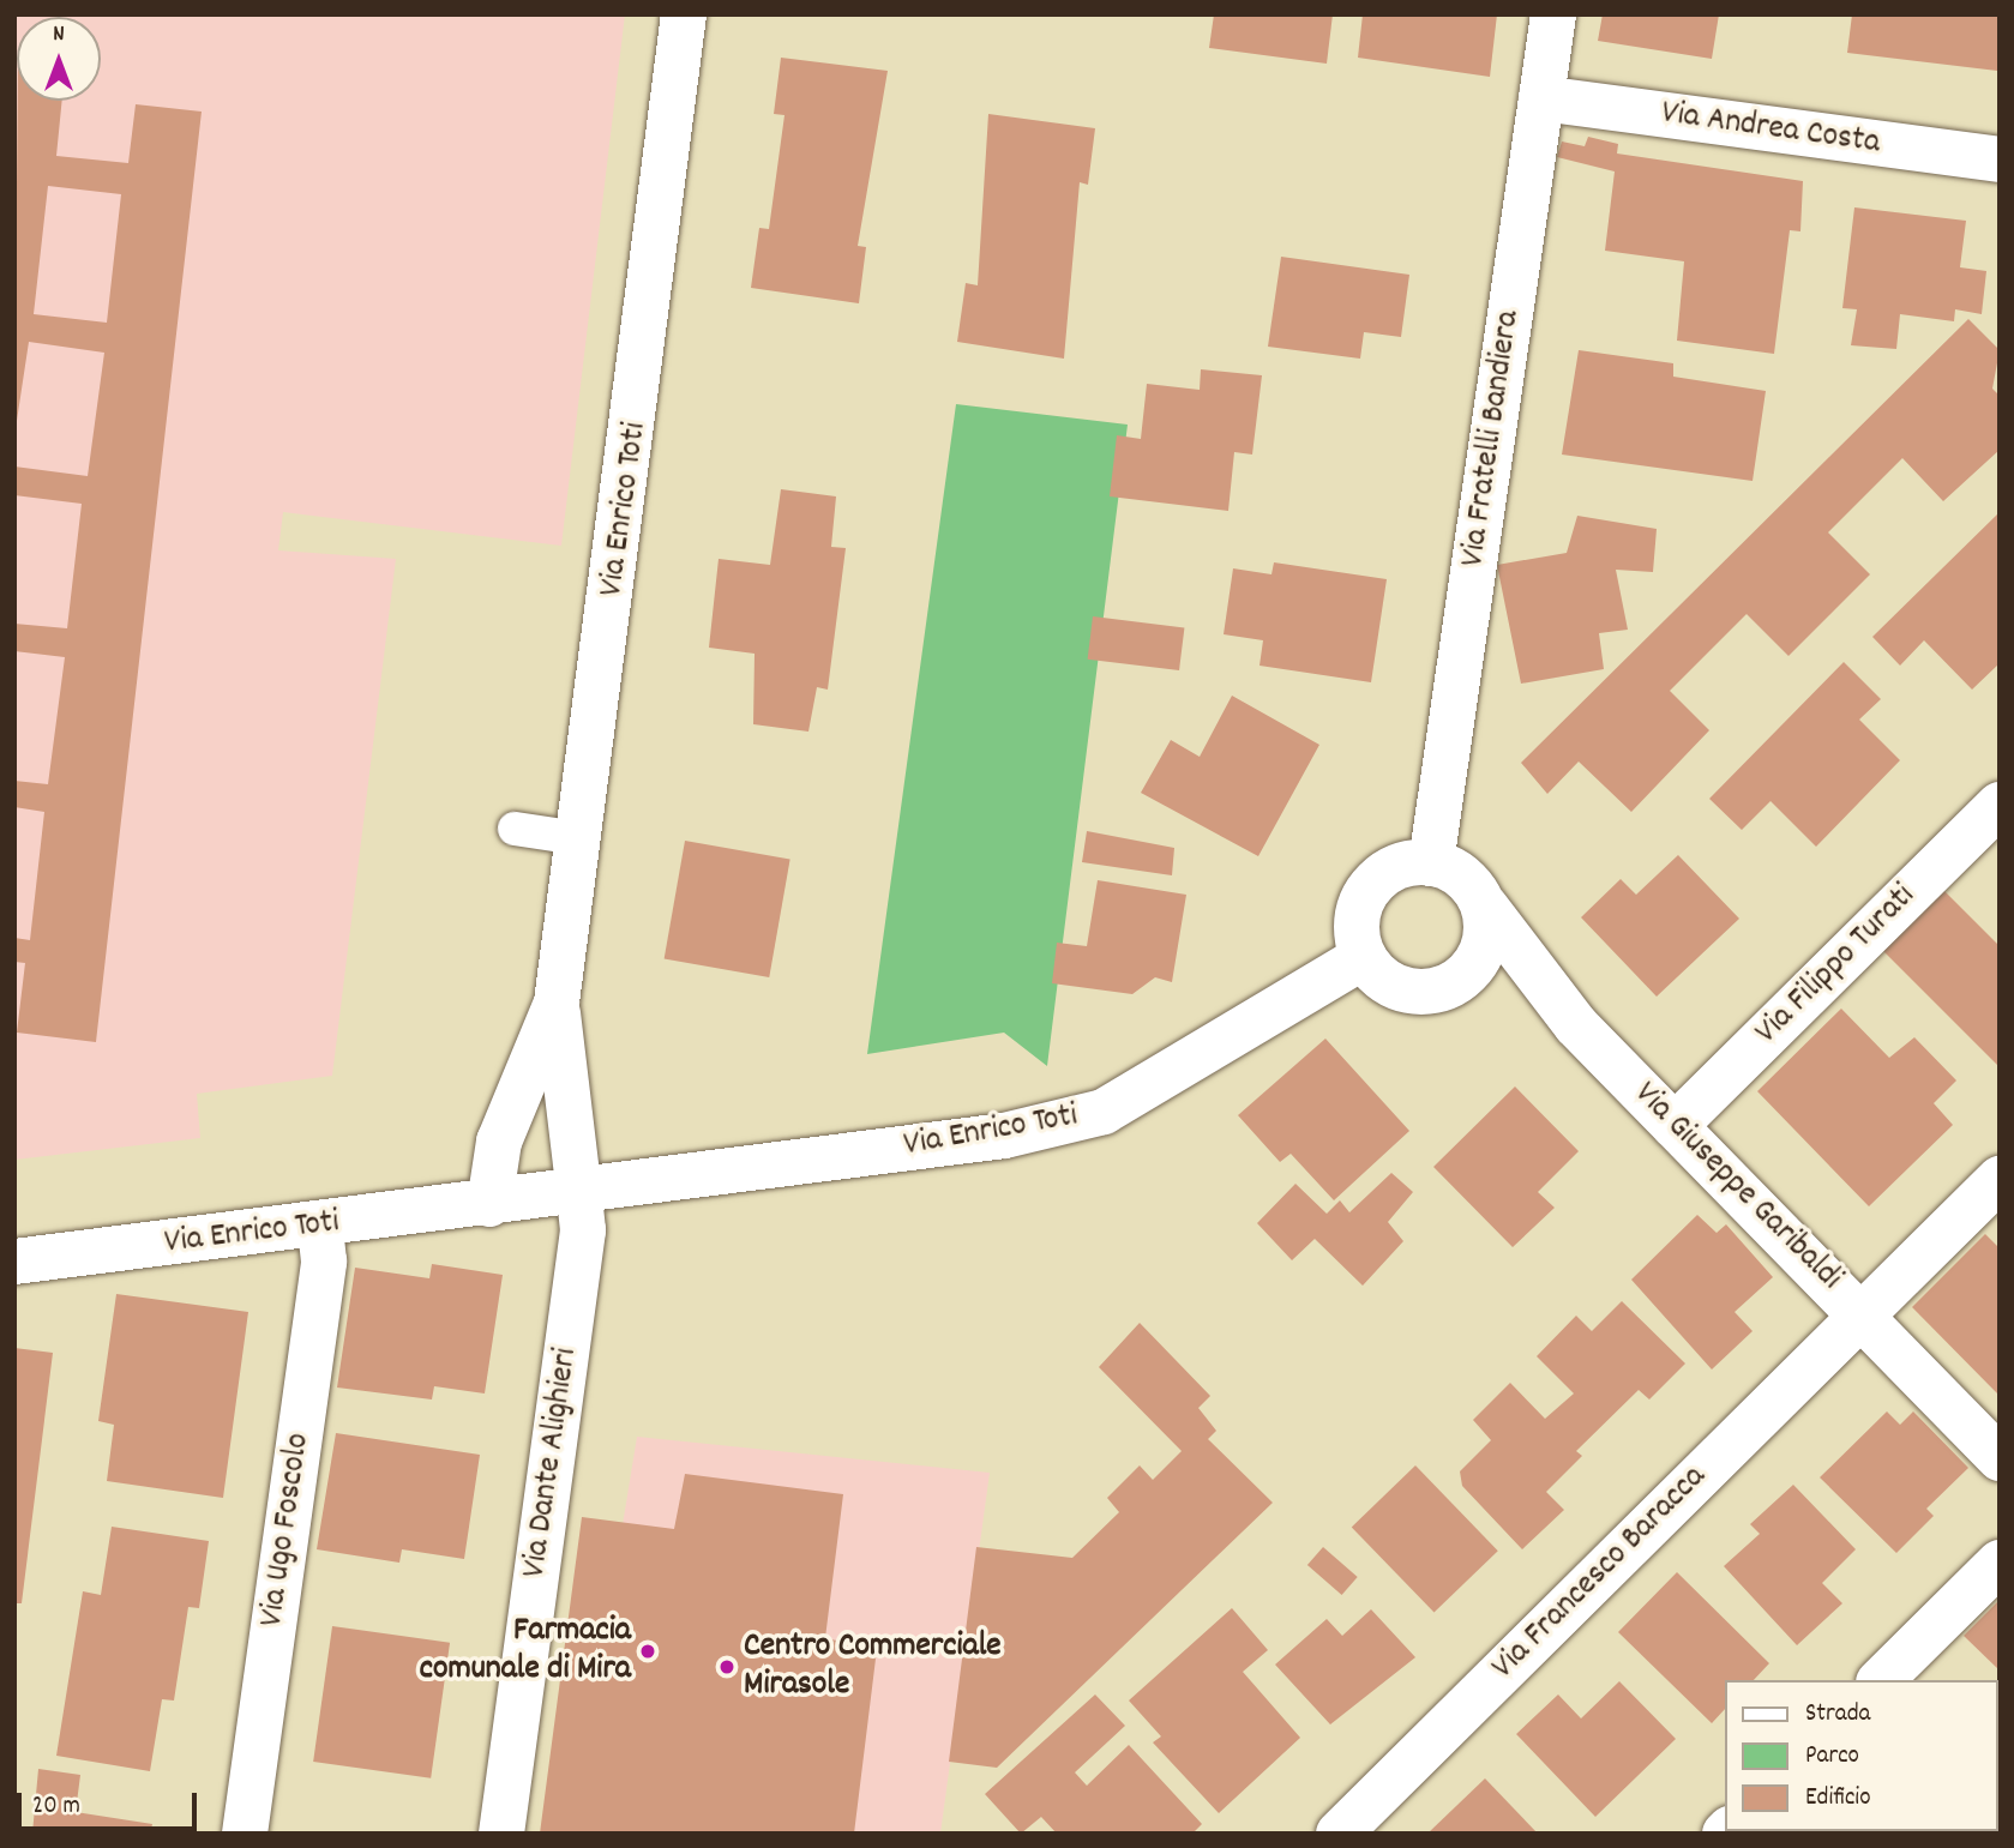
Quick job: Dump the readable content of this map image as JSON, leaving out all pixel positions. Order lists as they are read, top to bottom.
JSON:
{
  "streets": {
    "street": [
      "Via Andrea Costa",
      "Via Fratelli Bandiera",
      "Via Enrico Toti",
      "Via Filippo Turati",
      "Via Giuseppe Garibaldi",
      "Via Dante Alighieri",
      "Via Ugo Foscolo",
      "Via Francesco Baracca"
    ]
  },
  "crossings": [
    ["Via Andrea Costa", "Via Fratelli Bandiera"],
    ["Via Fratelli Bandiera", "Via Enrico Toti"],
    ["Via Fratelli Bandiera", "Via Giuseppe Garibaldi"],
    ["Via Enrico Toti", "Via Giuseppe Garibaldi"],
    ["Via Enrico Toti", "Via Dante Alighieri"],
    ["Via Enrico Toti", "Via Ugo Foscolo"],
    ["Via Filippo Turati", "Via Giuseppe Garibaldi"],
    ["Via Giuseppe Garibaldi", "Via Francesco Baracca"]
  ],
  "places": ["Farmacia comunale di Mira", "Centro Commerciale Mirasole"],
  "legend": ["Strada", "Parco", "Edificio"],
  "scale_bar": "20 m",
  "north": "top"
}
